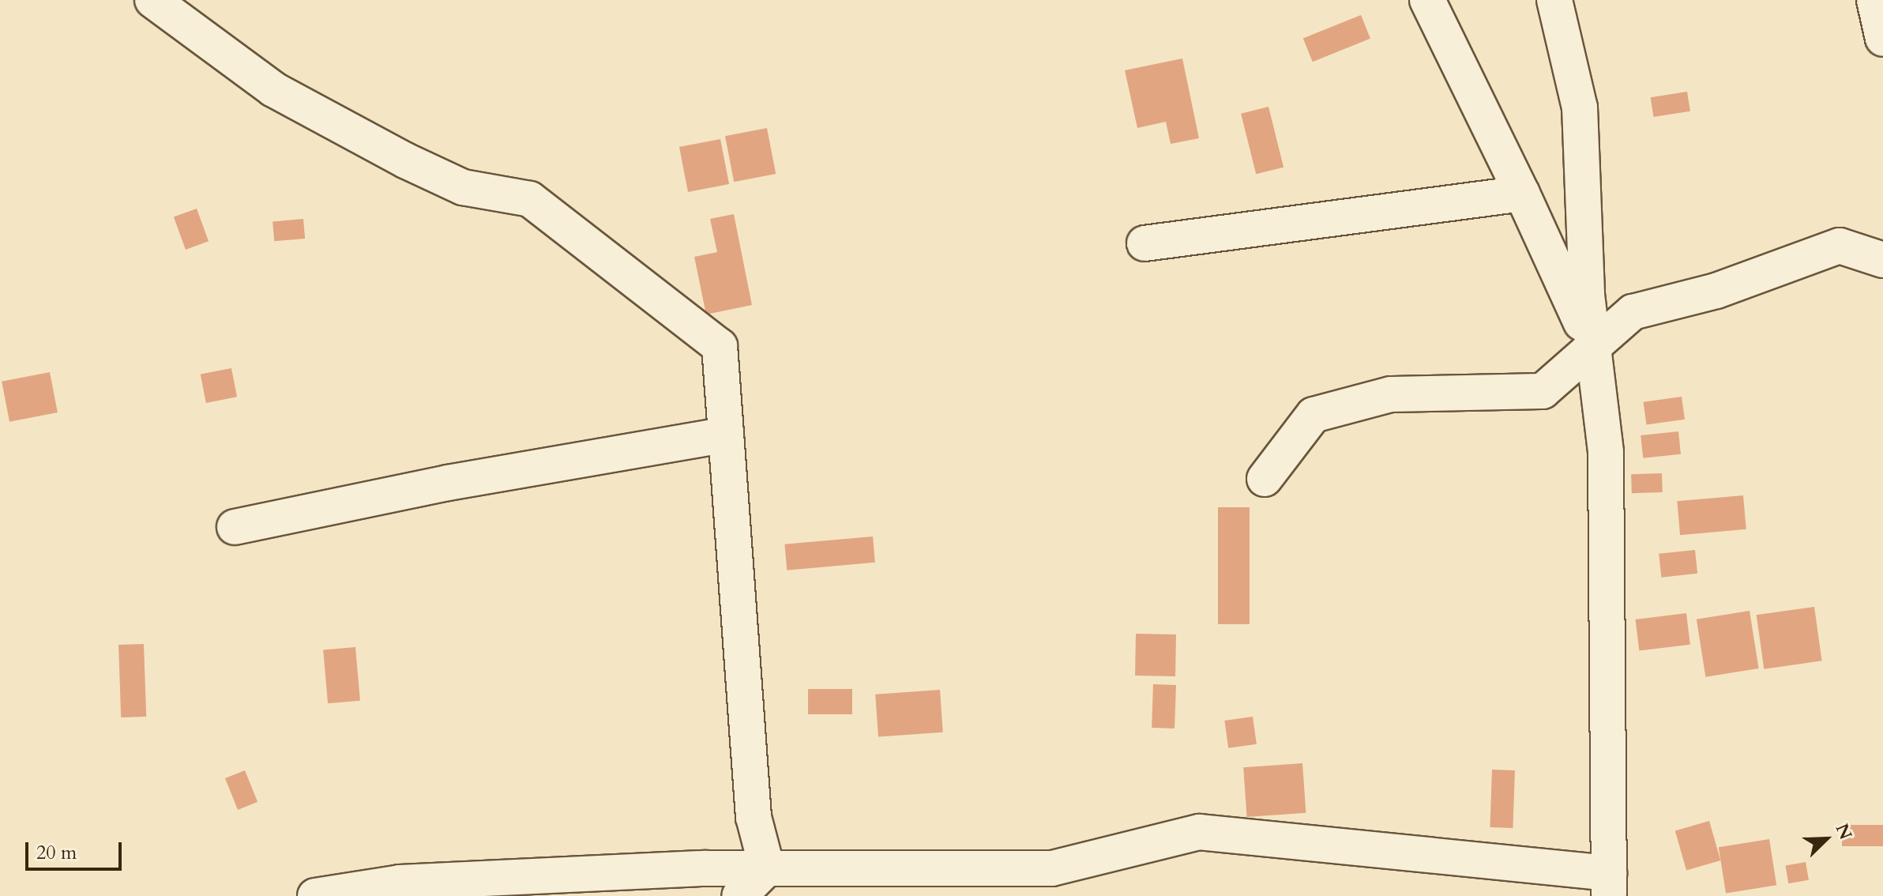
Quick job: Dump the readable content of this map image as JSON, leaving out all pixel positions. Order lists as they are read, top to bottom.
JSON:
{
  "scale_bar": "20 m",
  "north": "top right"
}
